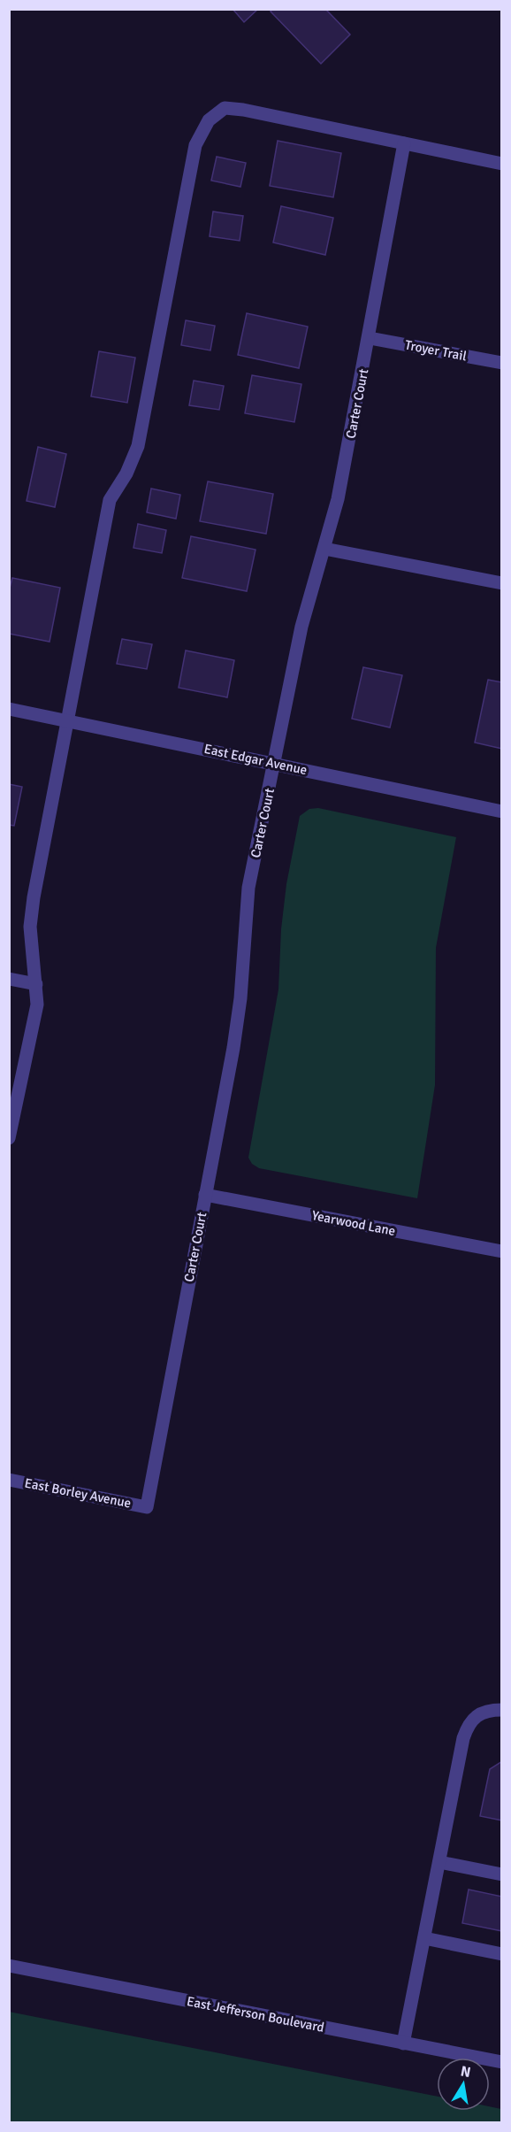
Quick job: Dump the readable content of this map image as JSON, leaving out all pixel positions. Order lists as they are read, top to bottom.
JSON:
{
  "streets": {
    "street": [
      "Troyer Trail",
      "Carter Court",
      "East Edgar Avenue",
      "Yearwood Lane",
      "East Borley Avenue",
      "East Jefferson Boulevard"
    ]
  },
  "crossings": [
    ["Troyer Trail", "Carter Court"],
    ["Carter Court", "East Edgar Avenue"],
    ["Carter Court", "Yearwood Lane"],
    ["Carter Court", "East Borley Avenue"]
  ],
  "north": "top"
}
